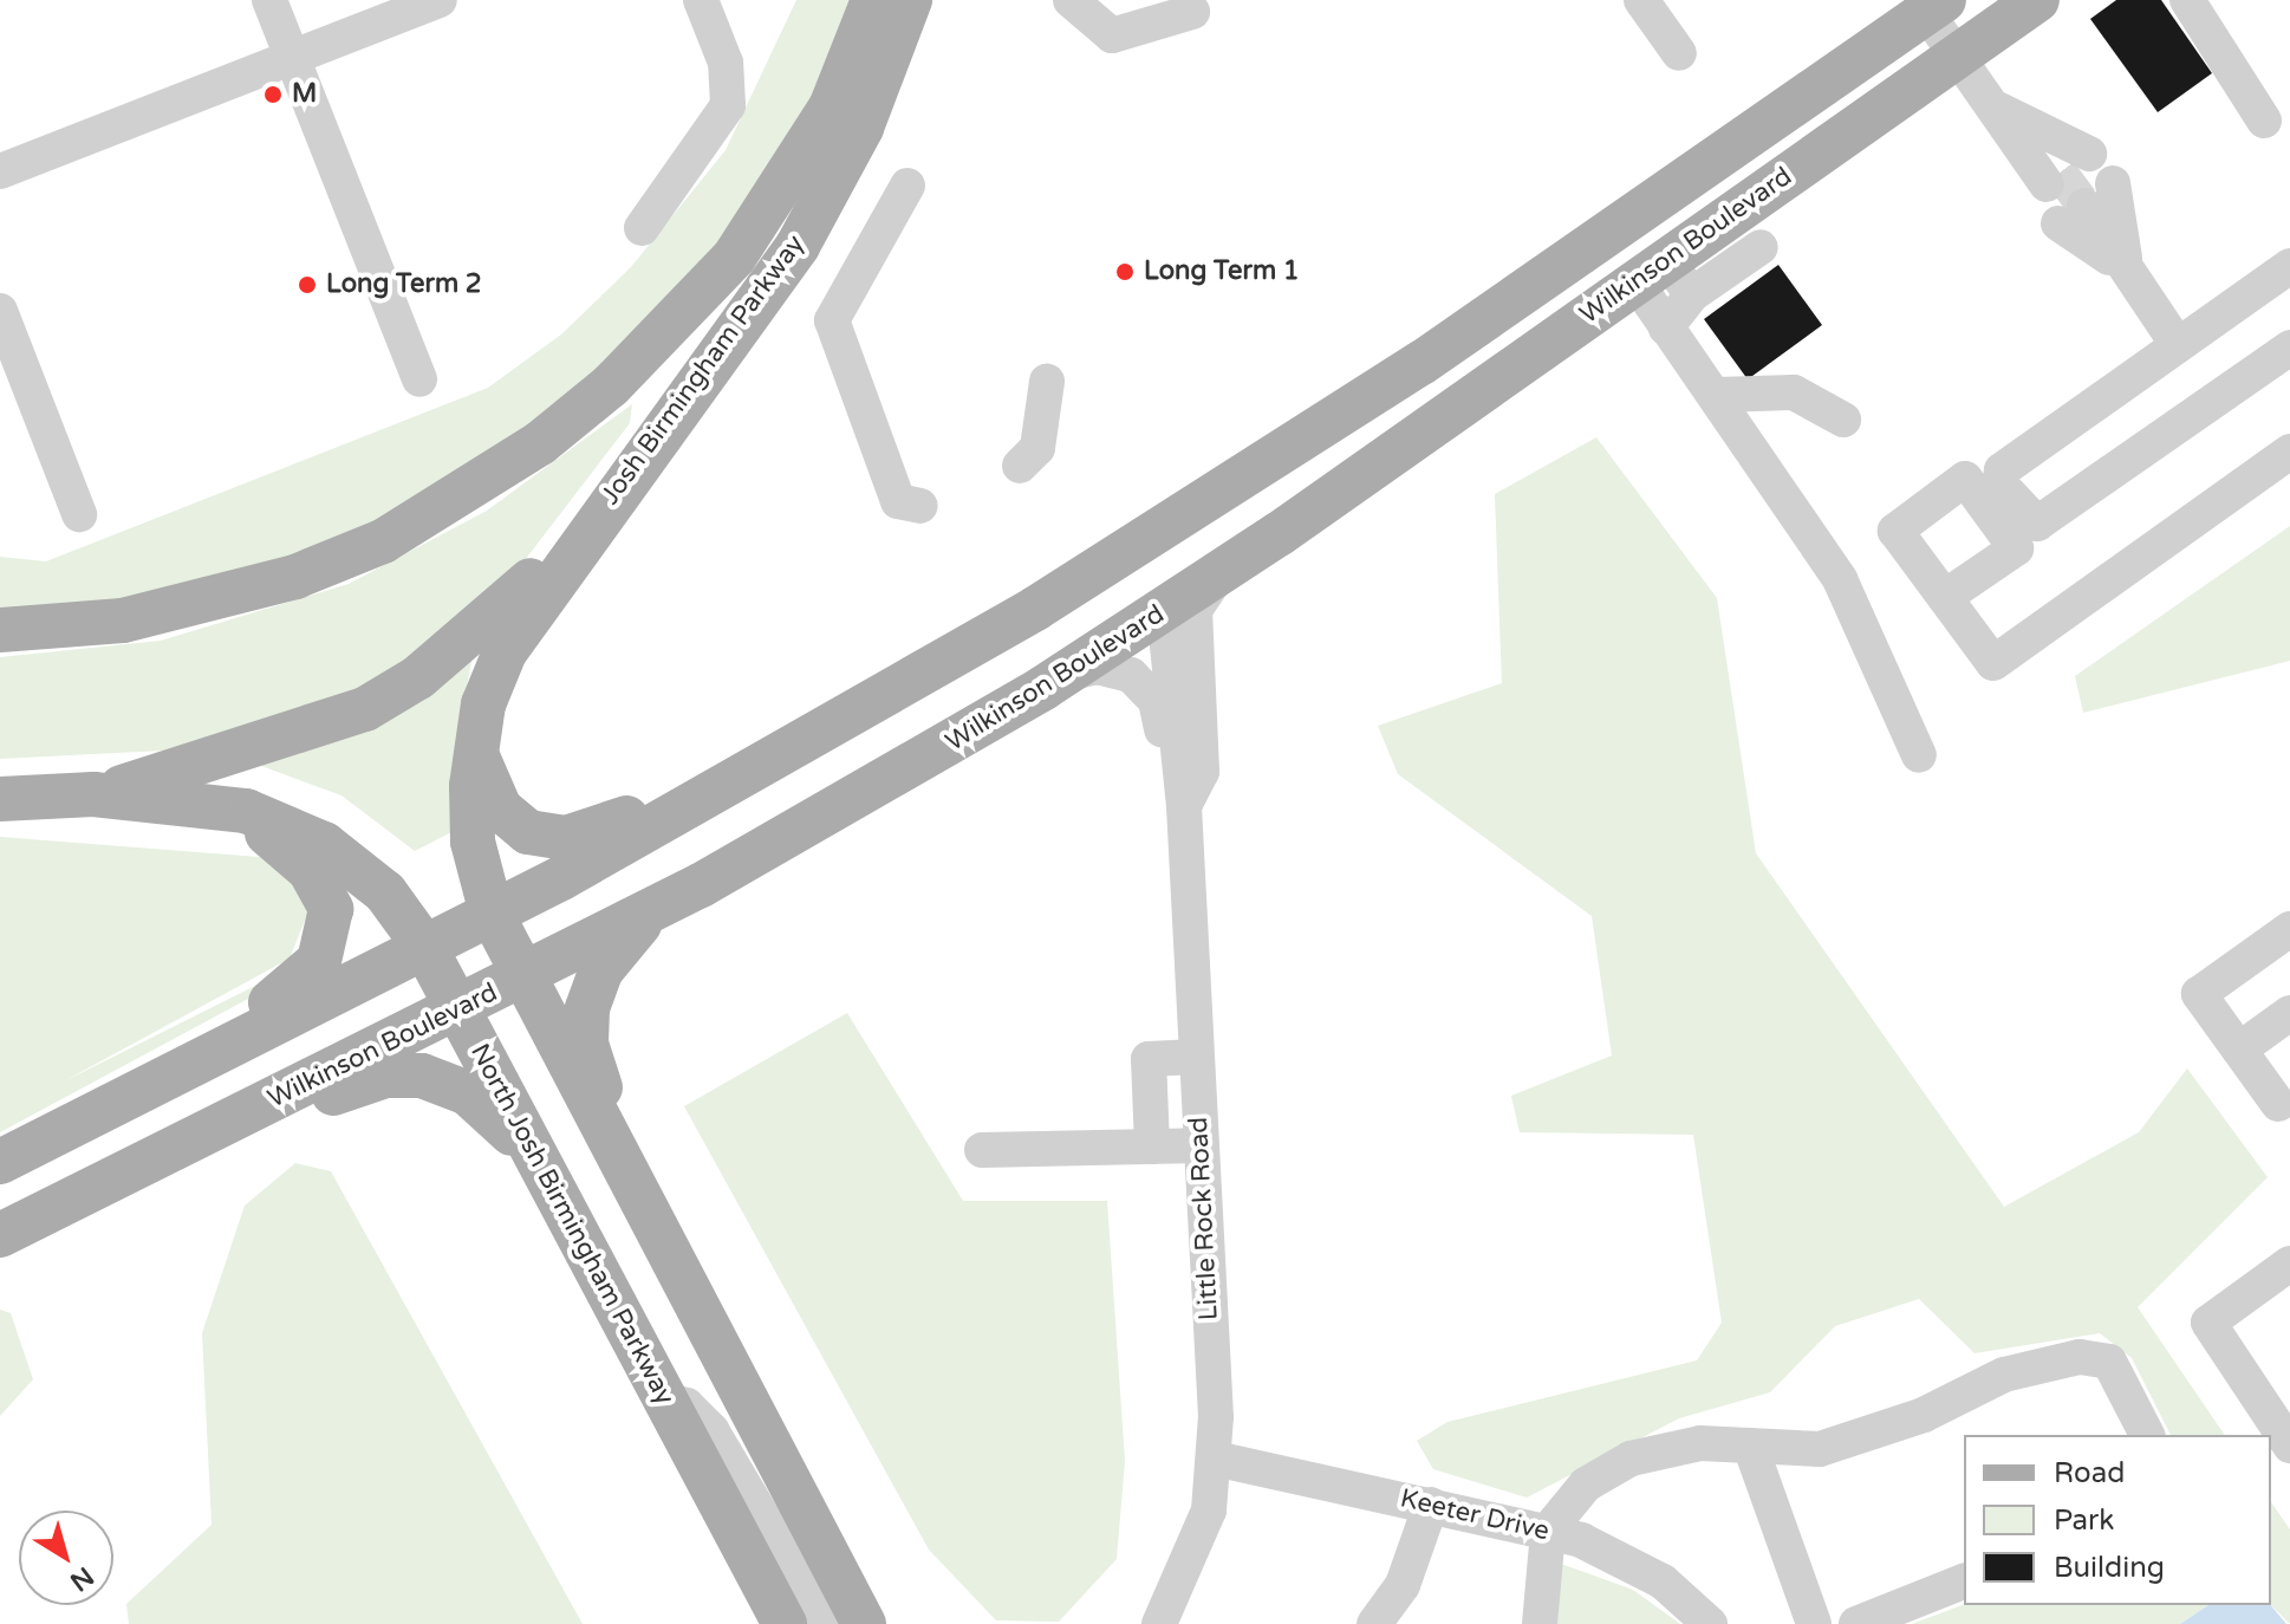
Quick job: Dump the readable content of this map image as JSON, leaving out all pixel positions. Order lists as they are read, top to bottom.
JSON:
{
  "streets": {
    "main road": ["Wilkinson Boulevard", "Josh Birmingham Parkway", "North Josh Birmingham Parkway"],
    "street": ["Little Rock Road", "Keeter Drive"]
  },
  "crossings": [
    ["Wilkinson Boulevard", "Little Rock Road"],
    ["Wilkinson Boulevard", "North Josh Birmingham Parkway"],
    ["Little Rock Road", "Keeter Drive"]
  ],
  "places": ["M", "Long Term 1", "Long Term 2"],
  "legend": ["Road", "Park", "Building"],
  "north": "bottom right"
}
